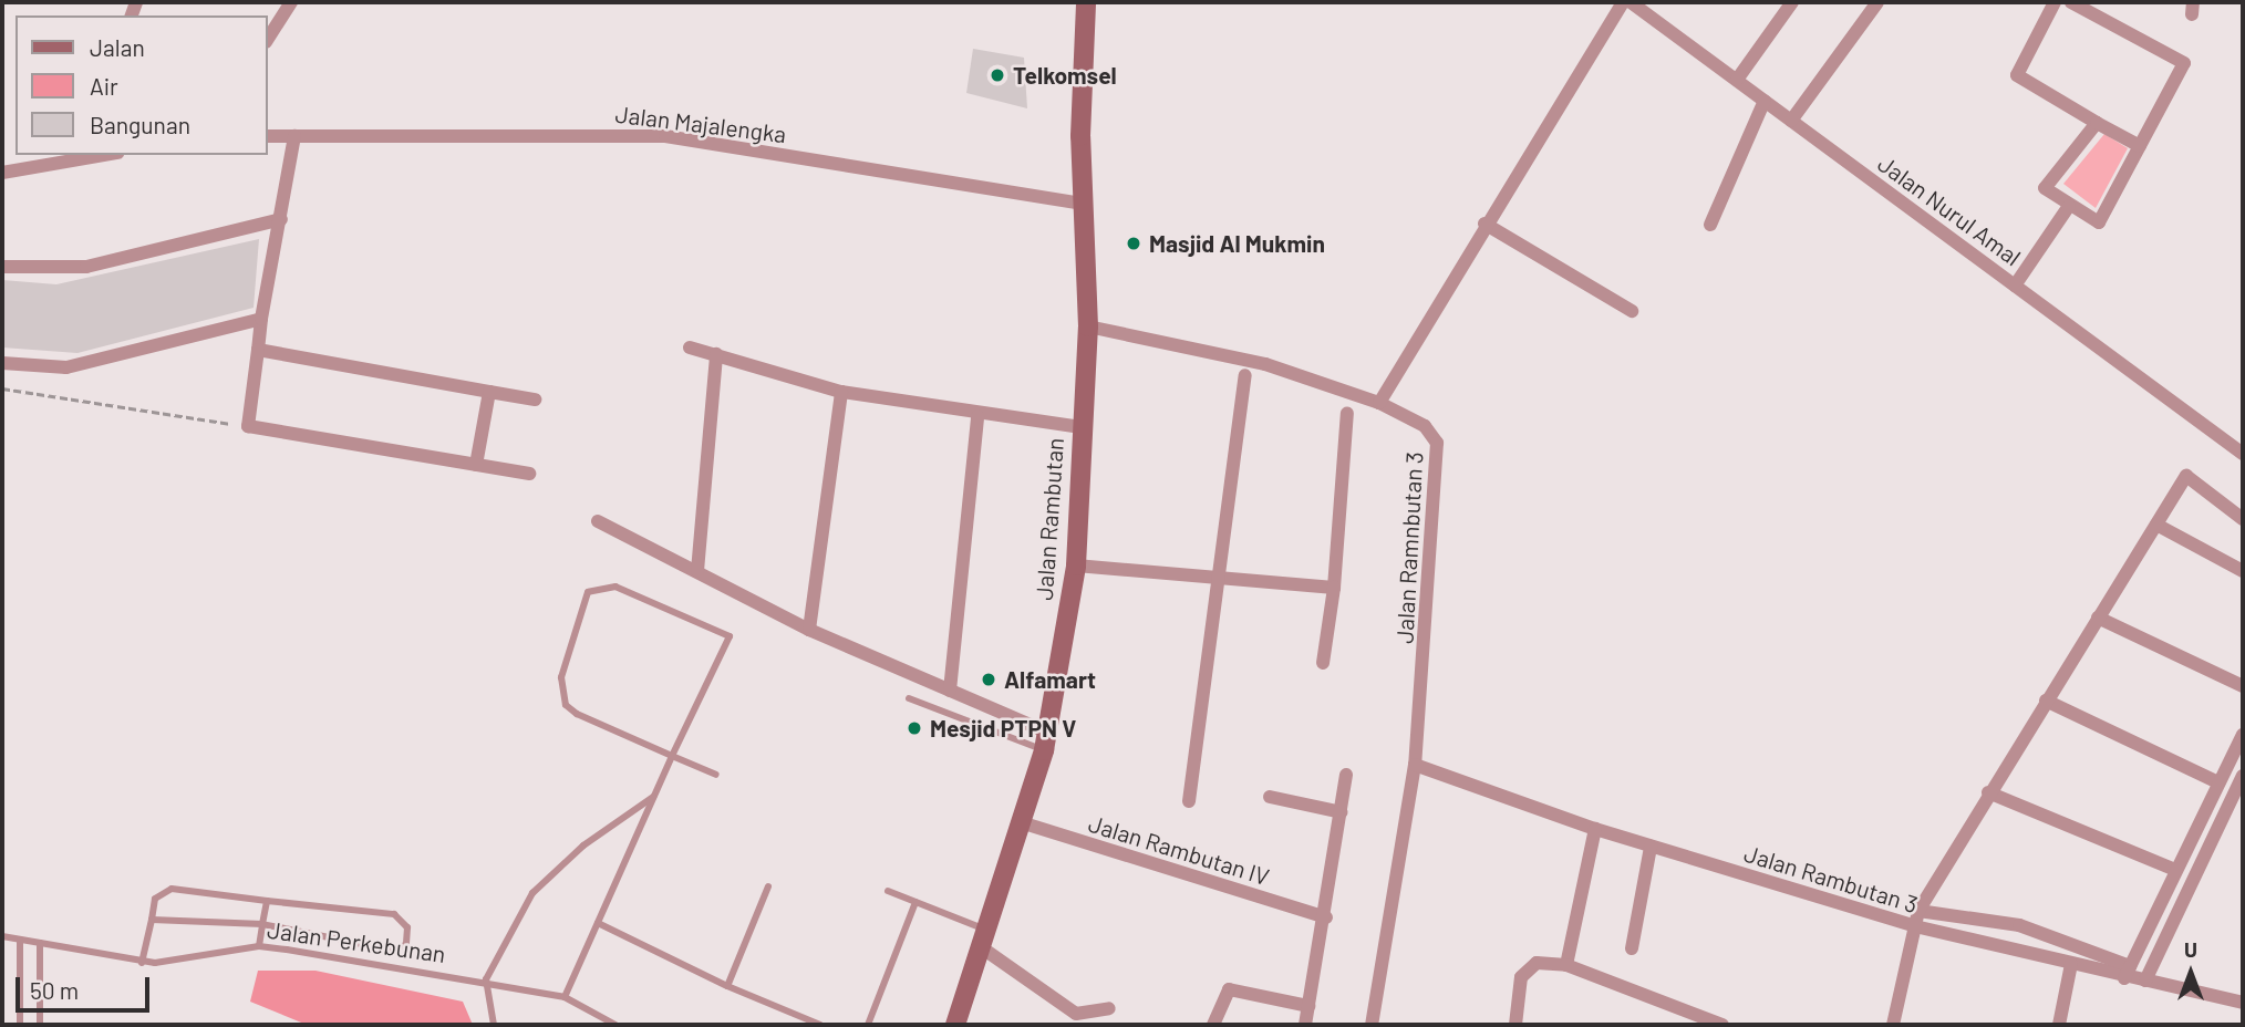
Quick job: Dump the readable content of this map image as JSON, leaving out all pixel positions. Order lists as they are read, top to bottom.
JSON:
{
  "streets": {
    "main road": ["Jalan Rambutan"],
    "street": [
      "Jalan Majalengka",
      "Jalan Nurul Amal",
      "Jalan Ramnbutan 3",
      "Jalan Rambutan IV",
      "Jalan Rambutan 3"
    ],
    "lane": ["Jalan Perkebunan"]
  },
  "crossings": [
    ["Jalan Majalengka", "Jalan Rambutan"],
    ["Jalan Rambutan", "Jalan Ramnbutan 3"],
    ["Jalan Rambutan", "Jalan Rambutan IV"],
    ["Jalan Ramnbutan 3", "Jalan Rambutan 3"]
  ],
  "places": [
    "Telkomsel",
    "Masjid Al Mukmin",
    "Alfamart",
    "Mesjid PTPN V"
  ],
  "legend": ["Jalan", "Air", "Bangunan"],
  "scale_bar": "50 m",
  "north": "top"
}
